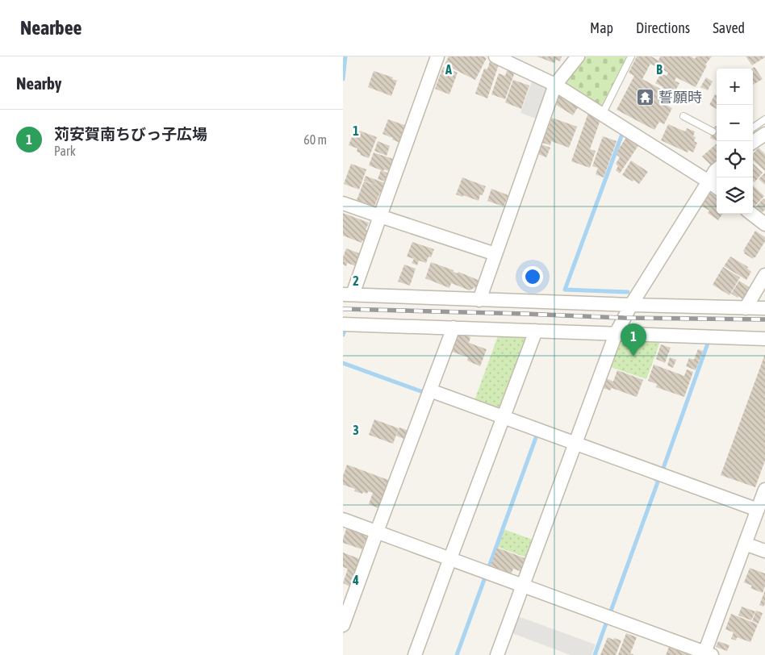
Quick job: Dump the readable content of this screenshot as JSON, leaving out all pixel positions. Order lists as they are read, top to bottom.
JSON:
{
  "places": {
    "temple": ["誓願時"]
  },
  "page": {
    "header": "Nearbee",
    "nav": ["Map", "Directions", "Saved"],
    "heading": "Nearby",
    "map_buttons": ["+", "−"],
    "list": [
      {
        "mark": "1",
        "name": "苅安賀南ちびっ子広場",
        "note": "Park",
        "value": "60 m"
      }
    ],
    "pins": "1"
  },
  "grid": {
    "columns": ["A", "B"],
    "rows": [
      "1",
      "2",
      "3",
      "4"
    ]
  }
}
